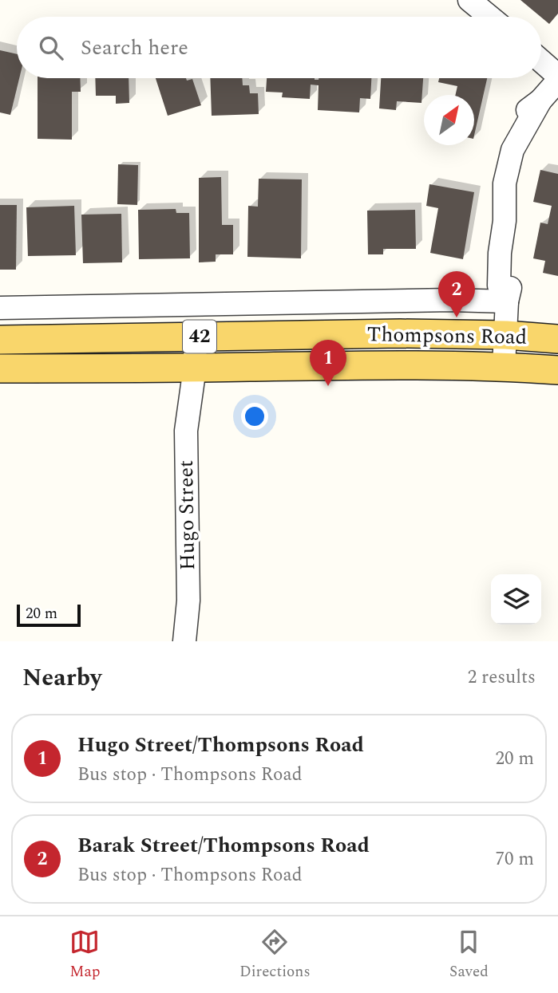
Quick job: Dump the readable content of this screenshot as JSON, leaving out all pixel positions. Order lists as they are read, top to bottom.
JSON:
{
  "streets": {
    "main road": ["Thompsons Road", "42"],
    "street": ["Hugo Street"]
  },
  "crossings": [
    ["Thompsons Road", "Hugo Street"]
  ],
  "scale_bar": "20 m",
  "north": "top right",
  "page": {
    "search": "Search here",
    "pins": ["2", "1"],
    "scale": "20 m",
    "heading": ["Nearby", "2 results"],
    "list": [
      {
        "mark": "1",
        "name": "Hugo Street/Thompsons Road",
        "note": "Bus stop · Thompsons Road",
        "value": "20 m"
      },
      {
        "mark": "2",
        "name": "Barak Street/Thompsons Road",
        "note": "Bus stop · Thompsons Road",
        "value": "70 m"
      }
    ],
    "nav": ["Map", "Directions", "Saved"]
  }
}
